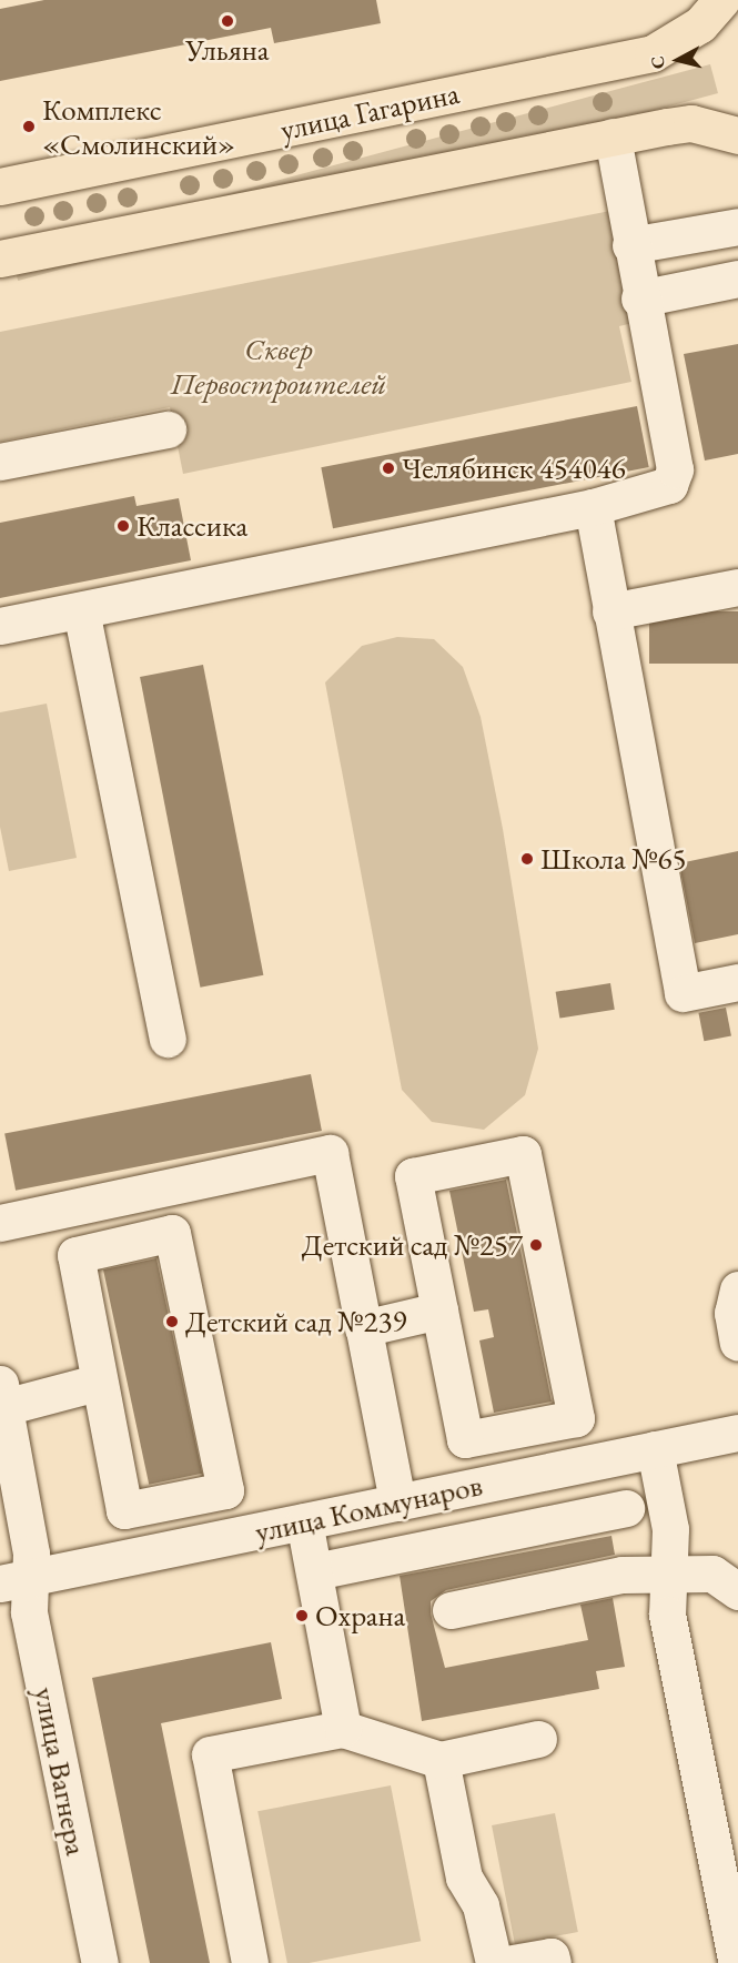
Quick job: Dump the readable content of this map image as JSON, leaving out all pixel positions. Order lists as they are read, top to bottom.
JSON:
{
  "streets": {
    "main road": ["улица Гагарина"],
    "street": ["улица Коммунаров", "улица Вагнера"]
  },
  "crossings": [
    ["улица Коммунаров", "улица Вагнера"]
  ],
  "parks": ["Сквер Первостроителей"],
  "places": [
    "Ульяна",
    "Комплекс «Смолинский»",
    "Челябинск 454046",
    "Классика",
    "Школа №65",
    "Детский сад №257",
    "Детский сад №239",
    "Охрана"
  ],
  "north": "left"
}
